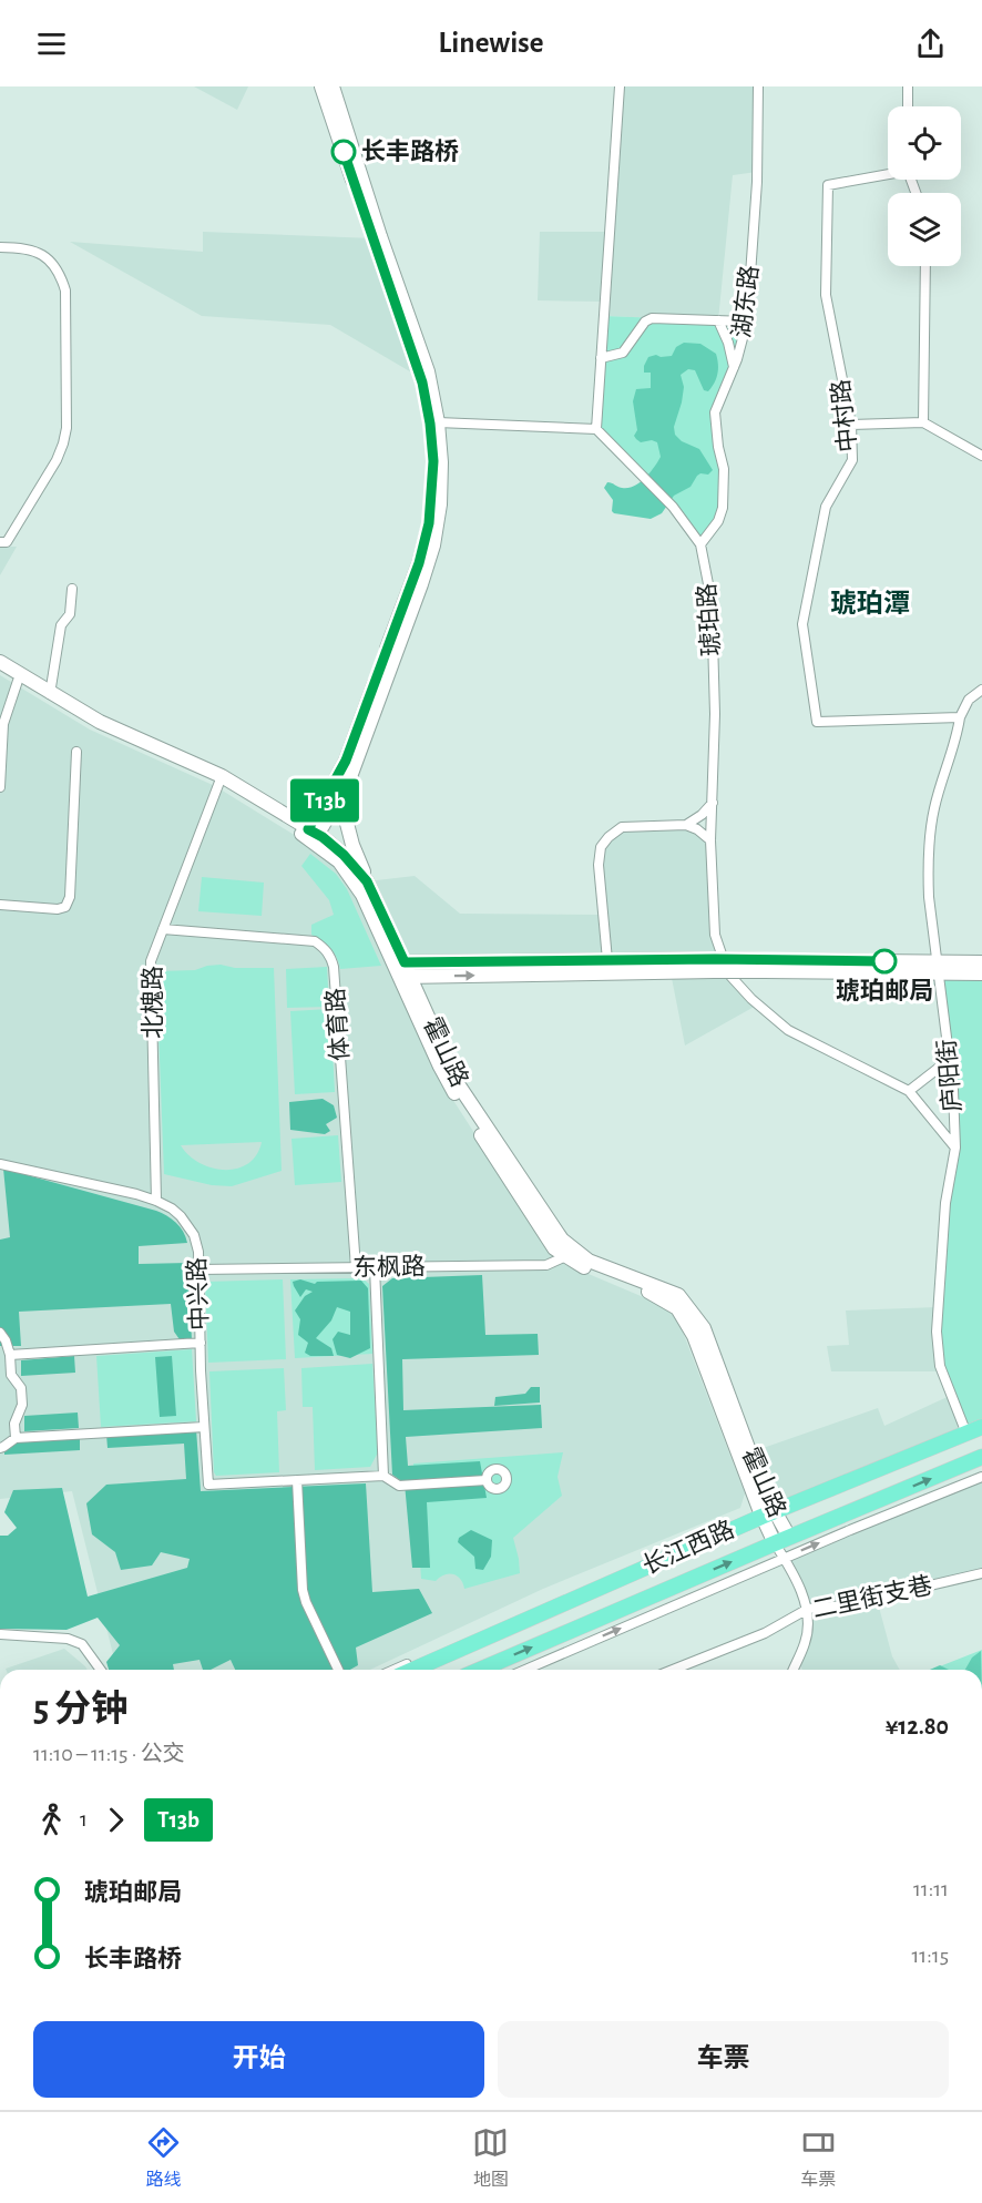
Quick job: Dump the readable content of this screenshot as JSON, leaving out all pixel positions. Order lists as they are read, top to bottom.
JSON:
{
  "streets": {
    "highway": ["长江西路"],
    "main road": ["霍山路"],
    "street": [
      "湖东路",
      "中村路",
      "琥珀路",
      "北槐路",
      "体育路",
      "庐阳街",
      "东枫路",
      "中兴路",
      "二里街支巷"
    ]
  },
  "crossings": [
    ["湖东路", "琥珀路"],
    ["中村路", "庐阳街"],
    ["北槐路", "体育路"],
    ["北槐路", "霍山路"],
    ["北槐路", "中兴路"],
    ["体育路", "东枫路"],
    ["霍山路", "东枫路"],
    ["霍山路", "长江西路"],
    ["庐阳街", "长江西路"],
    ["东枫路", "中兴路"]
  ],
  "districts": ["琥珀潭"],
  "places": ["长丰路桥", "琥珀邮局"],
  "lines": ["bus line T13b"],
  "page": {
    "header": "Linewise",
    "on_map": "T13b",
    "heading": ["5 分钟", "11:10 – 11:15 · 公交", "¥12.80"],
    "legs": ["1", "T13b"],
    "list": [
      {
        "name": "琥珀邮局",
        "value": "11:11"
      },
      {
        "name": "长丰路桥",
        "value": "11:15"
      }
    ],
    "buttons": ["开始", "车票"],
    "tabs": ["路线", "地图", "车票"]
  }
}
